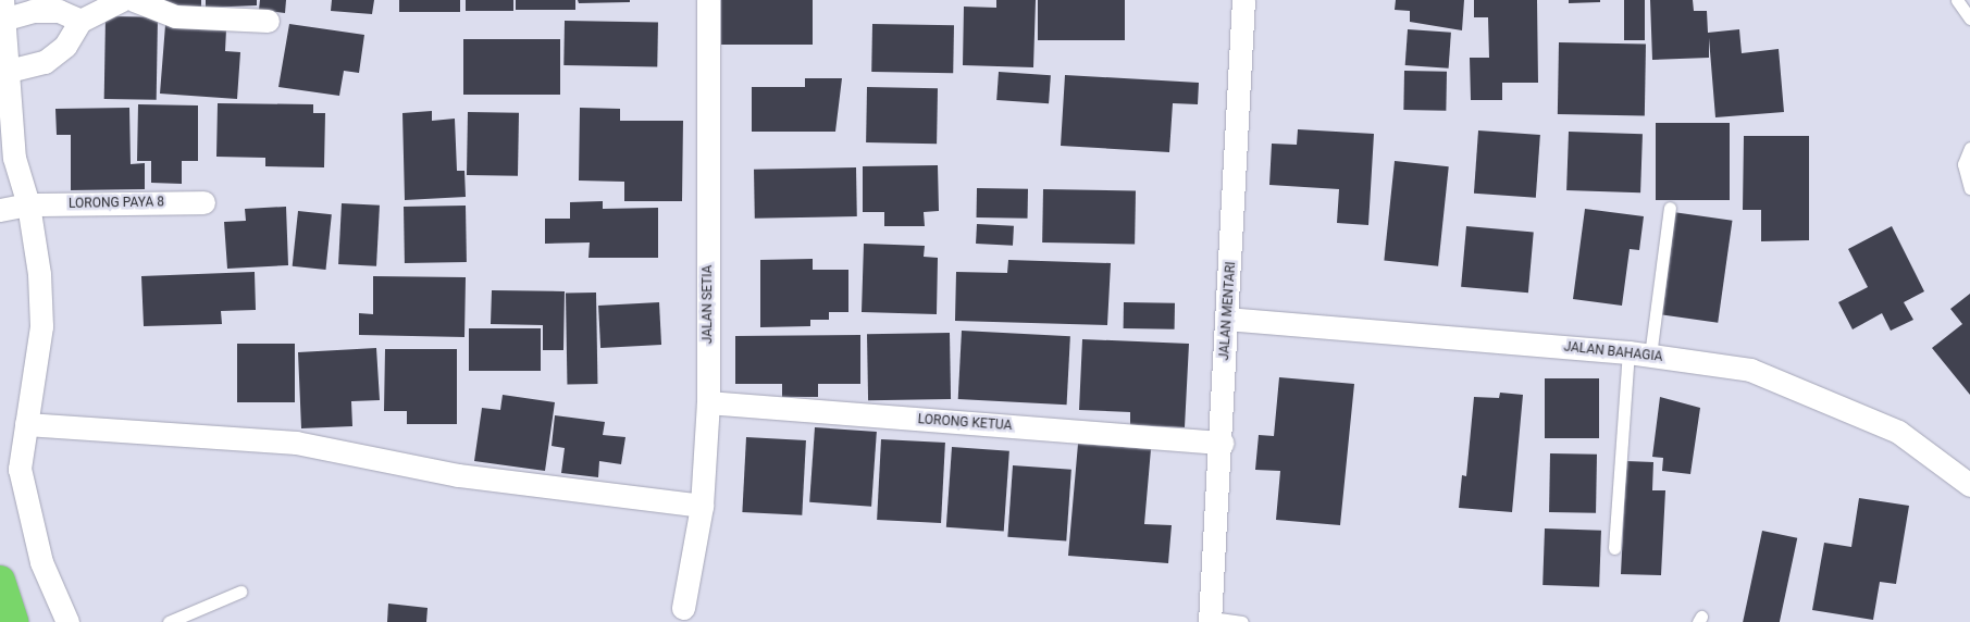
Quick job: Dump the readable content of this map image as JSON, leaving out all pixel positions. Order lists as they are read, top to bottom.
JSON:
{
  "streets": {
    "street": [
      "LORONG PAYA 8",
      "JALAN SETIA",
      "JALAN MENTARI",
      "JALAN BAHAGIA",
      "LORONG KETUA"
    ]
  },
  "crossings": [
    ["JALAN SETIA", "LORONG KETUA"],
    ["JALAN MENTARI", "JALAN BAHAGIA"],
    ["JALAN MENTARI", "LORONG KETUA"]
  ]
}
